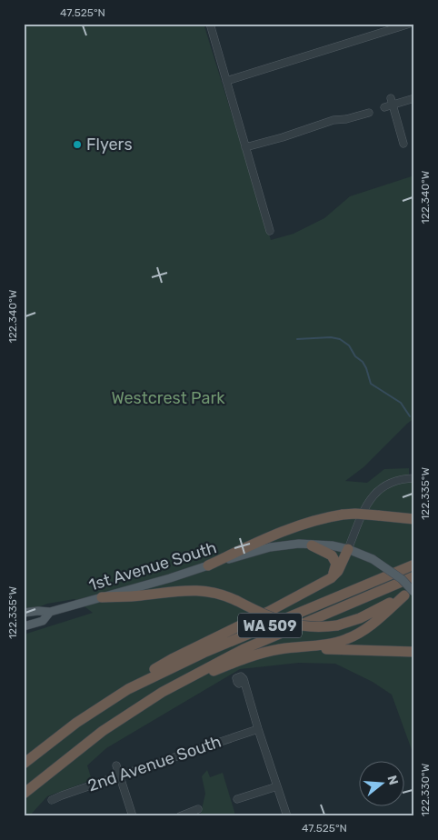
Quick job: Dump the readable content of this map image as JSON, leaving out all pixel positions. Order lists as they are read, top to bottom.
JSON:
{
  "streets": {
    "highway": ["WA 509"],
    "main road": ["1st Avenue South"],
    "street": ["2nd Avenue South"]
  },
  "parks": ["Westcrest Park"],
  "places": ["Flyers"],
  "north": "right",
  "coordinates": [
    "47.525°N",
    "122.340°W",
    "122.335°W",
    "122.330°W"
  ]
}
